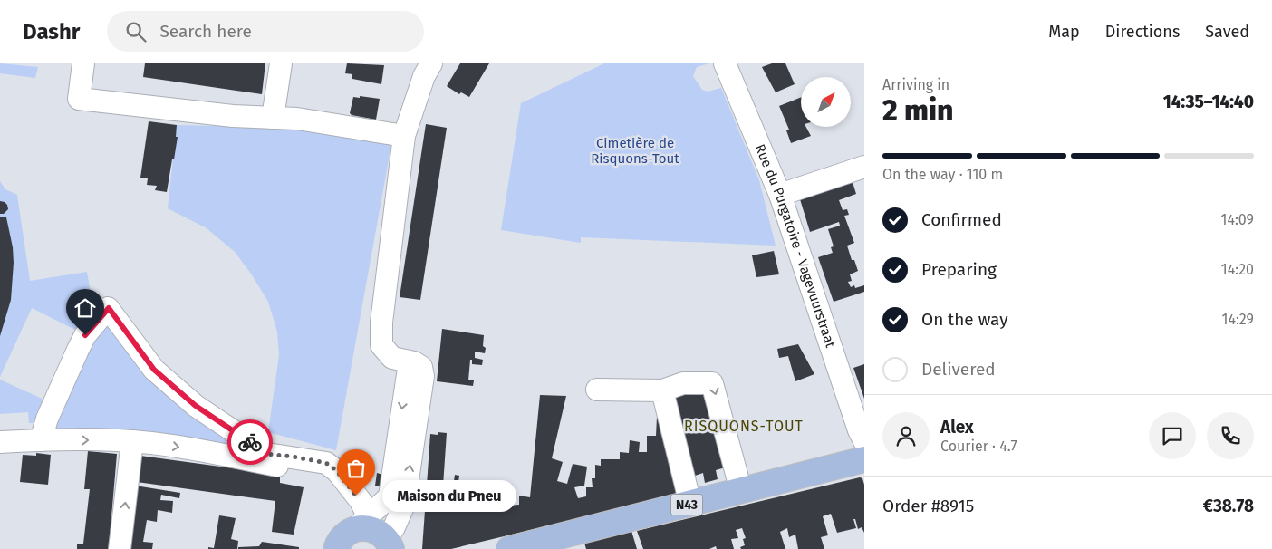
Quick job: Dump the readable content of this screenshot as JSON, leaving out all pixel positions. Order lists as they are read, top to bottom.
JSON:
{
  "streets": {
    "main road": ["N43"],
    "street": ["Rue du Purgatoire - Vagevuurstraat"]
  },
  "districts": ["RISQUONS-TOUT"],
  "parks": ["Cimetière de Risquons-Tout"],
  "places": ["Maison du Pneu"],
  "north": "top right",
  "page": {
    "header": "Dashr",
    "search": "Search here",
    "nav": ["Map", "Directions", "Saved"],
    "heading": ["2 min", "Arriving in", "14:35–14:40"],
    "panel": [
      "Alex",
      "Courier · 4.7",
      "Order #8915",
      "€38.78"
    ],
    "bar": "On the way · 110 m",
    "list": [
      ["Confirmed", "14:09"],
      ["Preparing", "14:20"],
      ["On the way", "14:29"],
      "Delivered"
    ],
    "bubble": "Maison du Pneu"
  }
}
